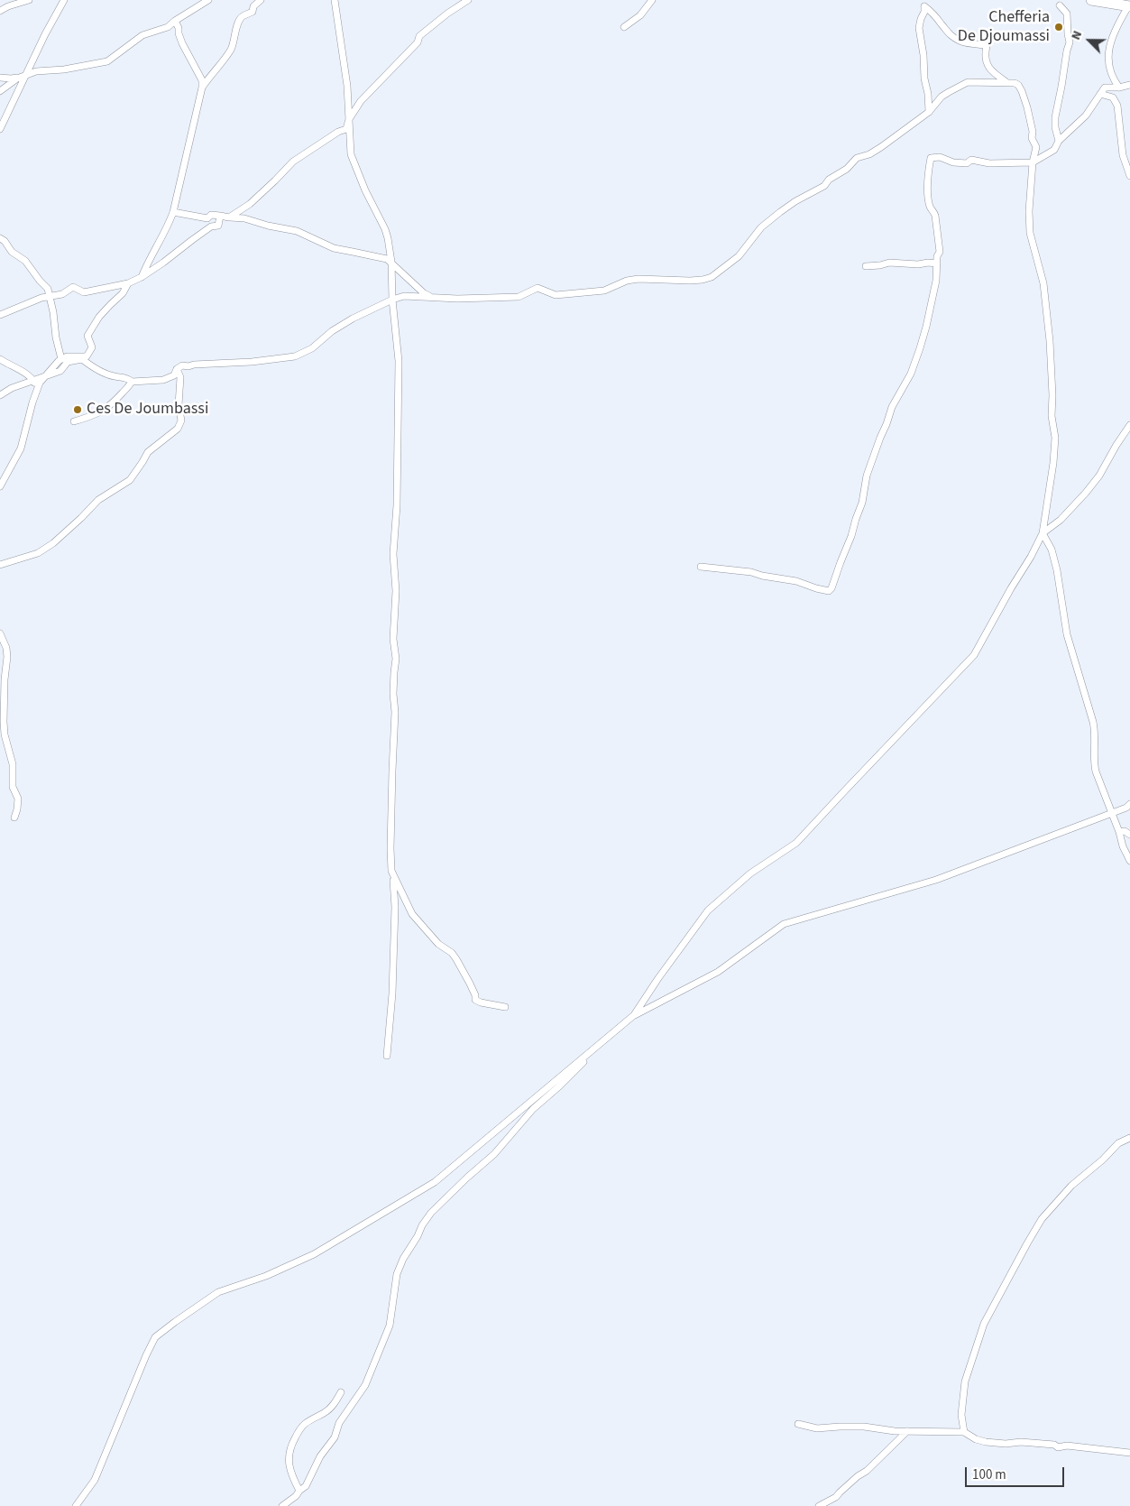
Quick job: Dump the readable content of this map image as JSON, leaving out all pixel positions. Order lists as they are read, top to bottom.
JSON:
{
  "places": ["Chefferia De Djoumassi", "Ces De Joumbassi"],
  "scale_bar": "100 m",
  "north": "top left"
}
